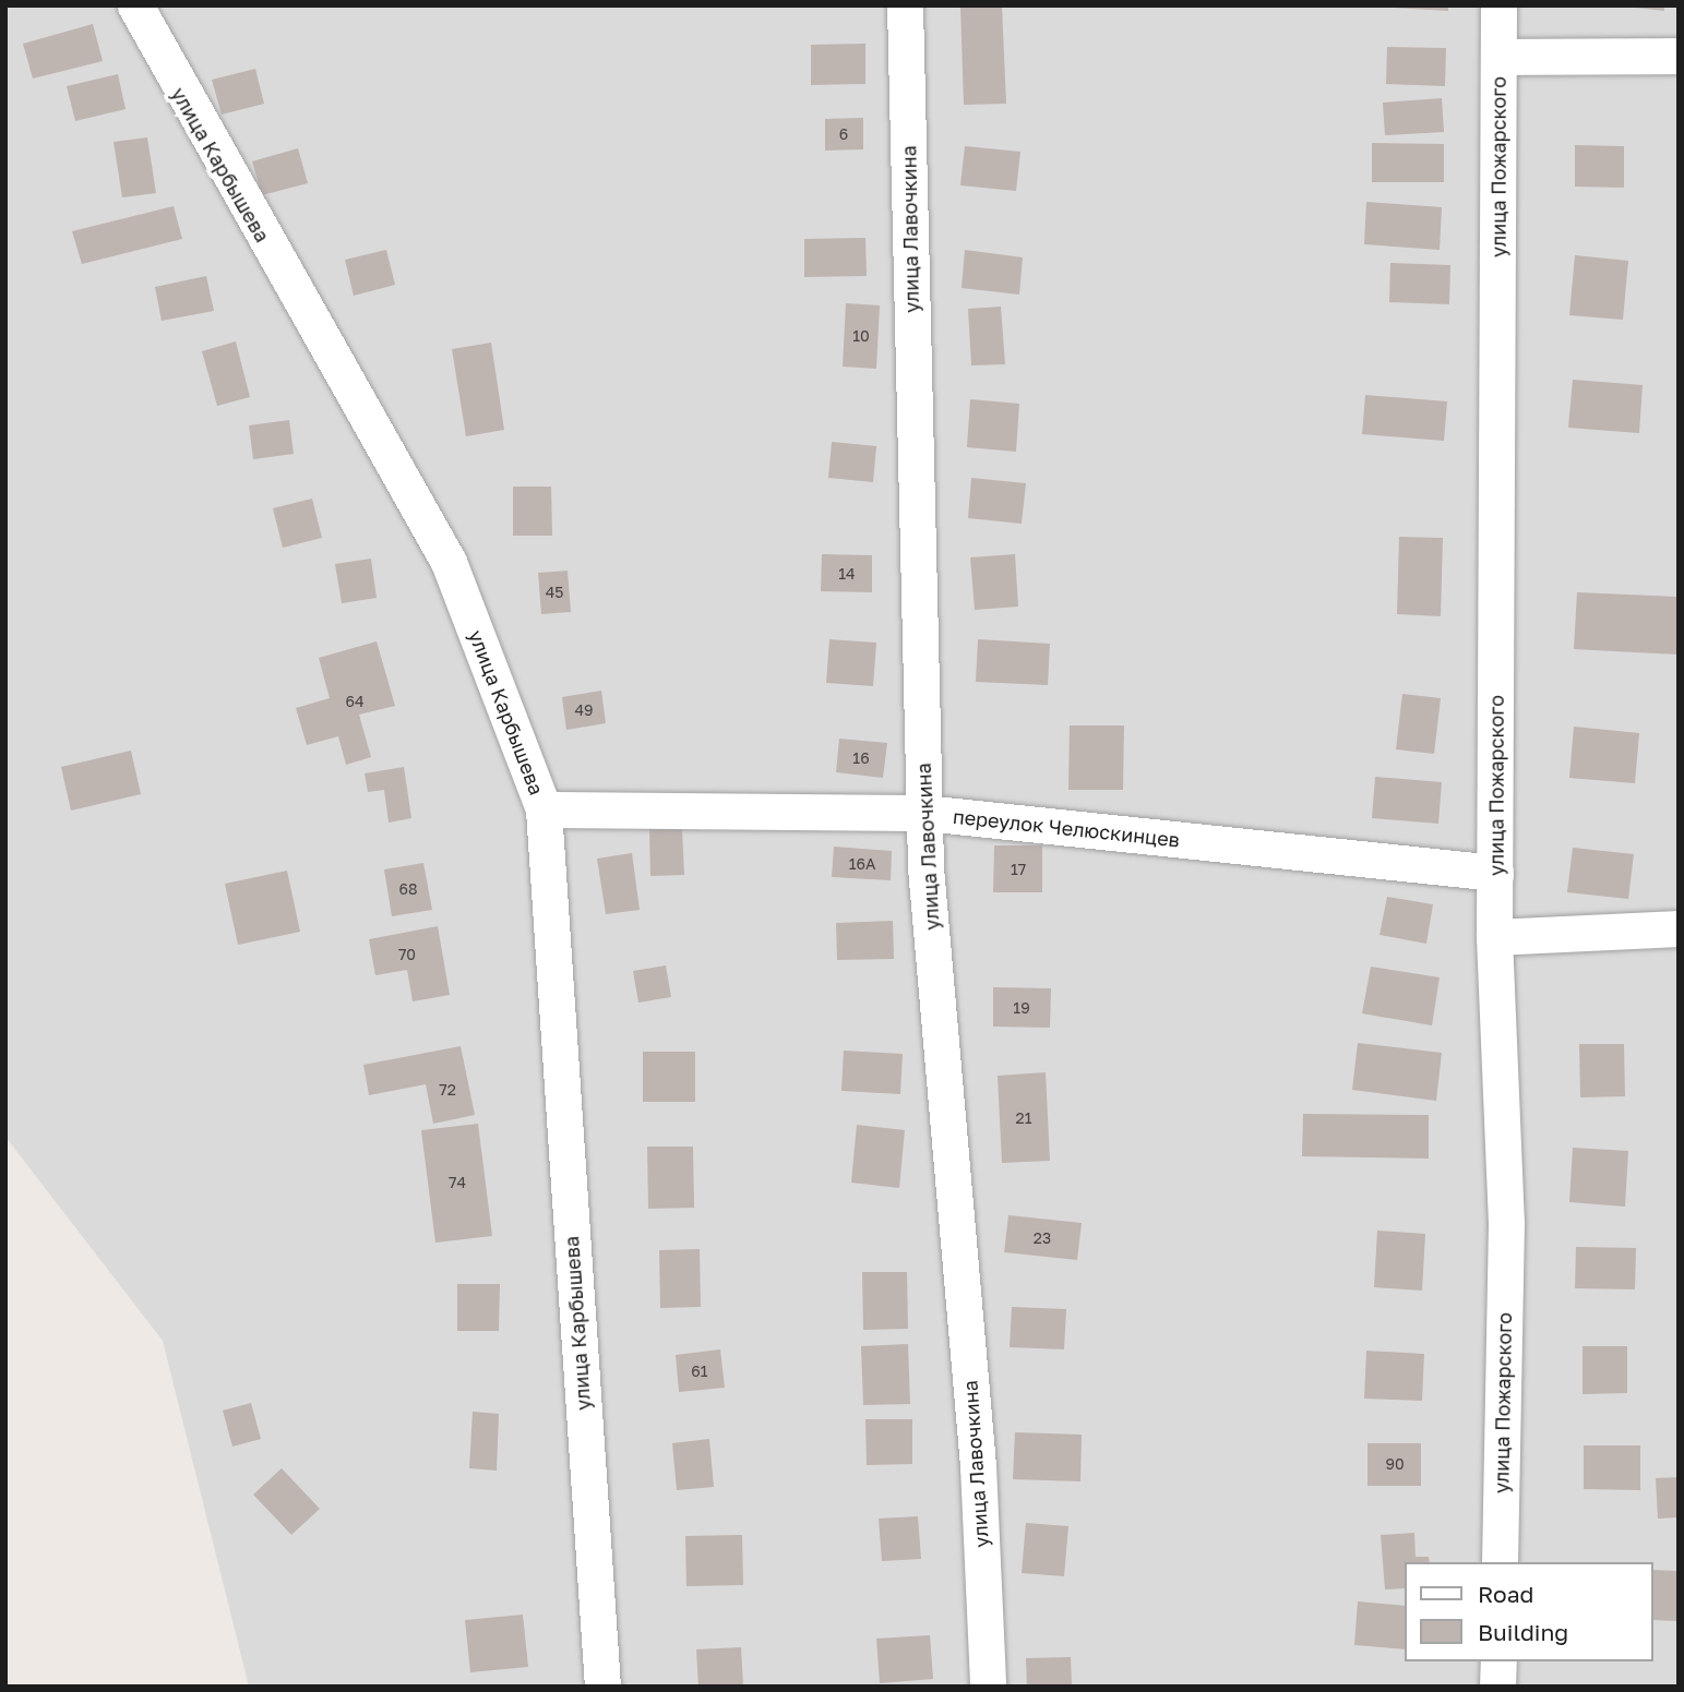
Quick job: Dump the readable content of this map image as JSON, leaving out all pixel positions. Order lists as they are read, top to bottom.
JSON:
{
  "streets": {
    "street": [
      "улица Карбышева",
      "улица Пожарского",
      "улица Лавочкина",
      "переулок Челюскинцев"
    ]
  },
  "crossings": [
    ["улица Карбышева", "переулок Челюскинцев"],
    ["улица Пожарского", "переулок Челюскинцев"],
    ["улица Лавочкина", "переулок Челюскинцев"]
  ],
  "house_numbers": [
    "6",
    "10",
    "14",
    "45",
    "64",
    "49",
    "16",
    "16А",
    "17",
    "68",
    "70",
    "19",
    "72",
    "21",
    "74",
    "23",
    "61",
    "90"
  ],
  "legend": ["Road", "Building"]
}
